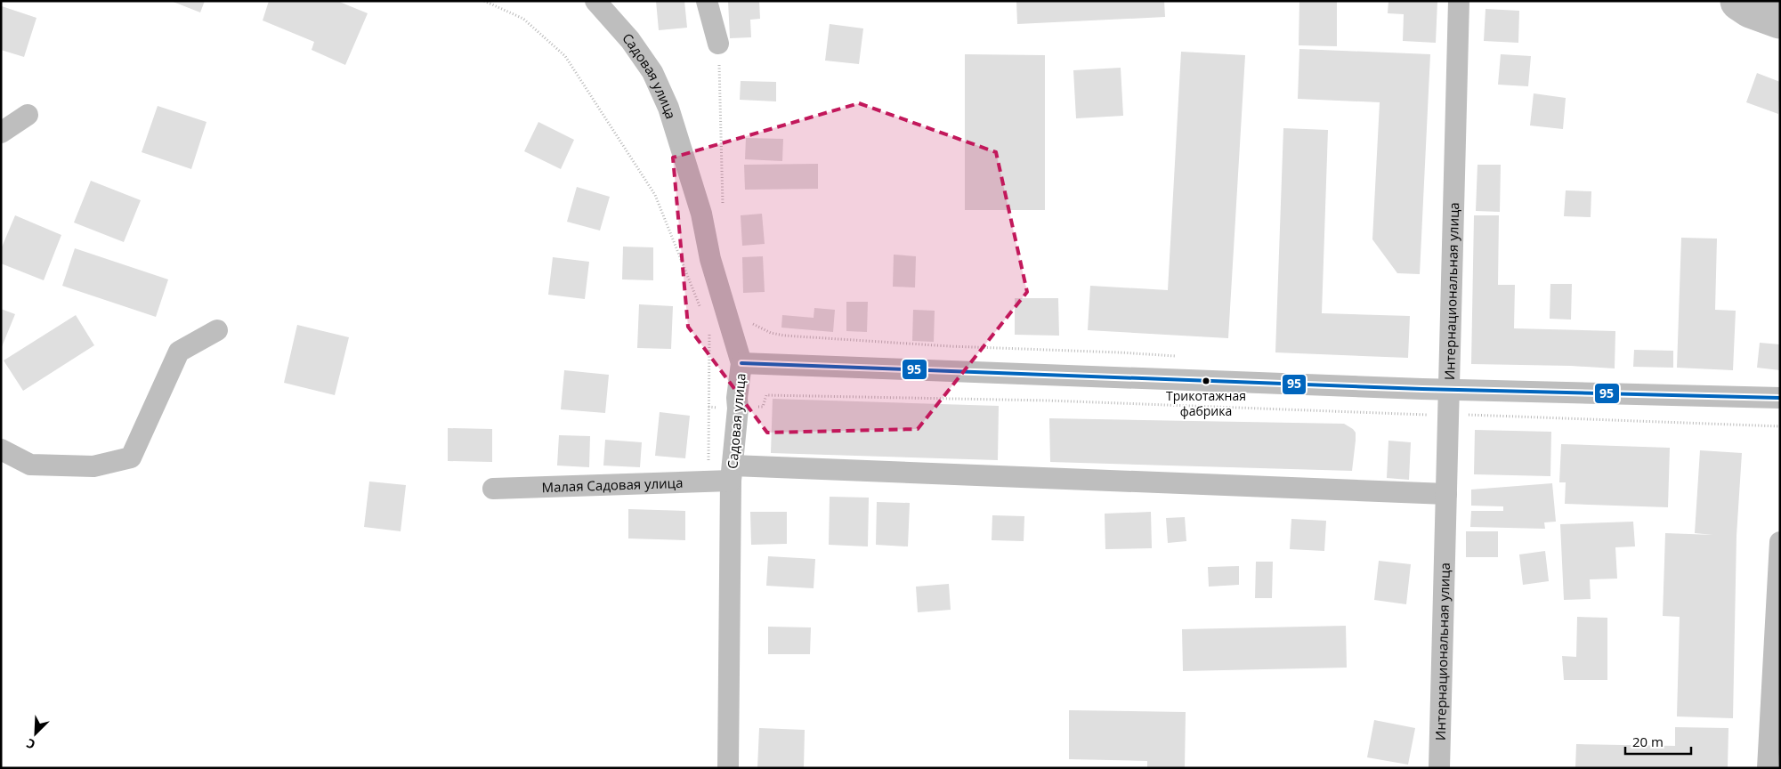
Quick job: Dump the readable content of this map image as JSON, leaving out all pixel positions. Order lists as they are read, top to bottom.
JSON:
{
  "streets": {
    "street": ["Садовая улица", "Интернациональная улица", "Малая Садовая улица"]
  },
  "crossings": [
    ["Садовая улица", "Малая Садовая улица"],
    ["Интернациональная улица", "Малая Садовая улица"]
  ],
  "places": ["Трикотажная фабрика"],
  "lines": ["transit line 95"],
  "scale_bar": "20 m",
  "north": "bottom left"
}
